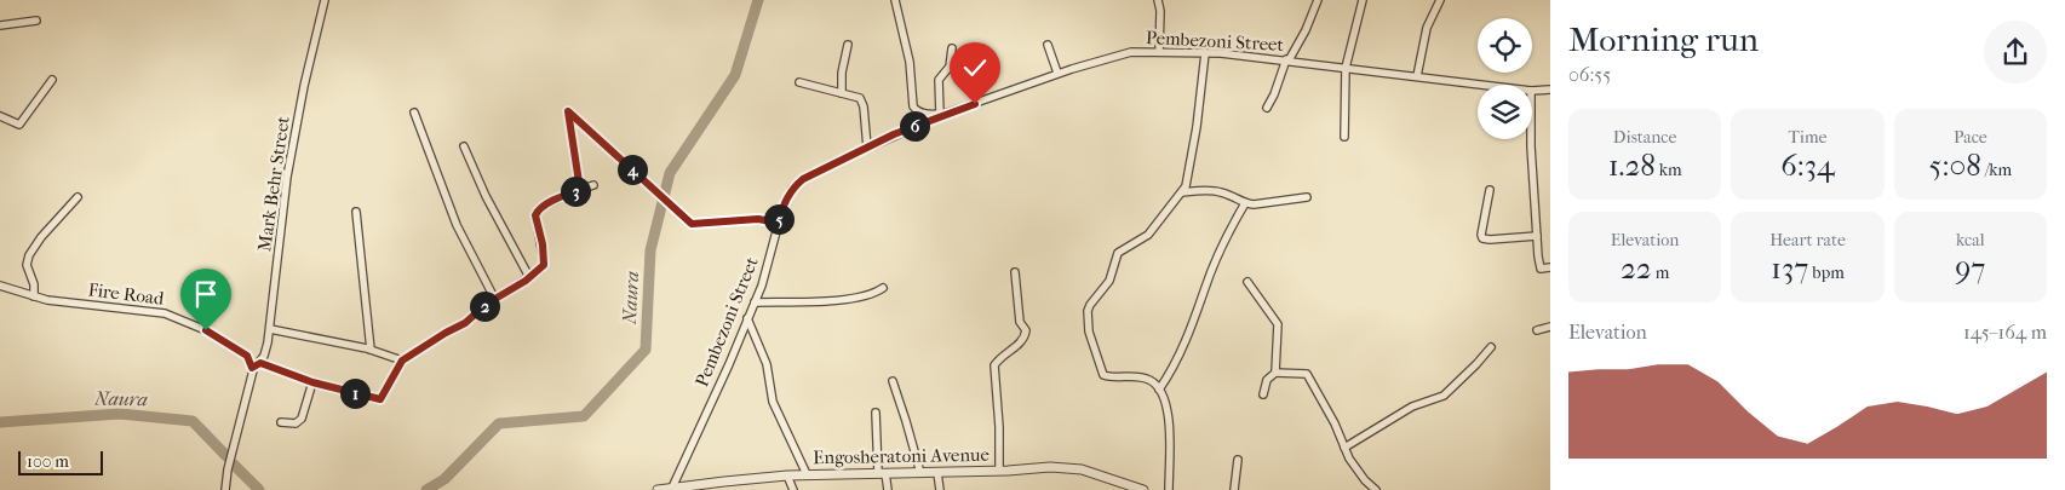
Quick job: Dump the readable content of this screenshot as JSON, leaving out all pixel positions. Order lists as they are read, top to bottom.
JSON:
{
  "streets": {
    "street": [
      "Pembezoni Street",
      "Mark Behr Street",
      "Fire Road",
      "Engosheratoni Avenue"
    ]
  },
  "crossings": [
    ["Pembezoni Street", "Engosheratoni Avenue"]
  ],
  "water": ["Naura"],
  "scale_bar": "100 m",
  "page": {
    "heading": ["Morning run", "06:55"],
    "stats": [
      ["Distance", "1.28 km"],
      ["Time", "6:34"],
      ["Pace", "5:08 /km"],
      ["Elevation", "22 m"],
      ["Heart rate", "137 bpm"],
      ["kcal", "97"]
    ],
    "pins": [
      "6",
      "4",
      "3",
      "5",
      "2",
      "1"
    ],
    "chart": ["Elevation", "145–164 m"],
    "scale": "100 m"
  }
}
